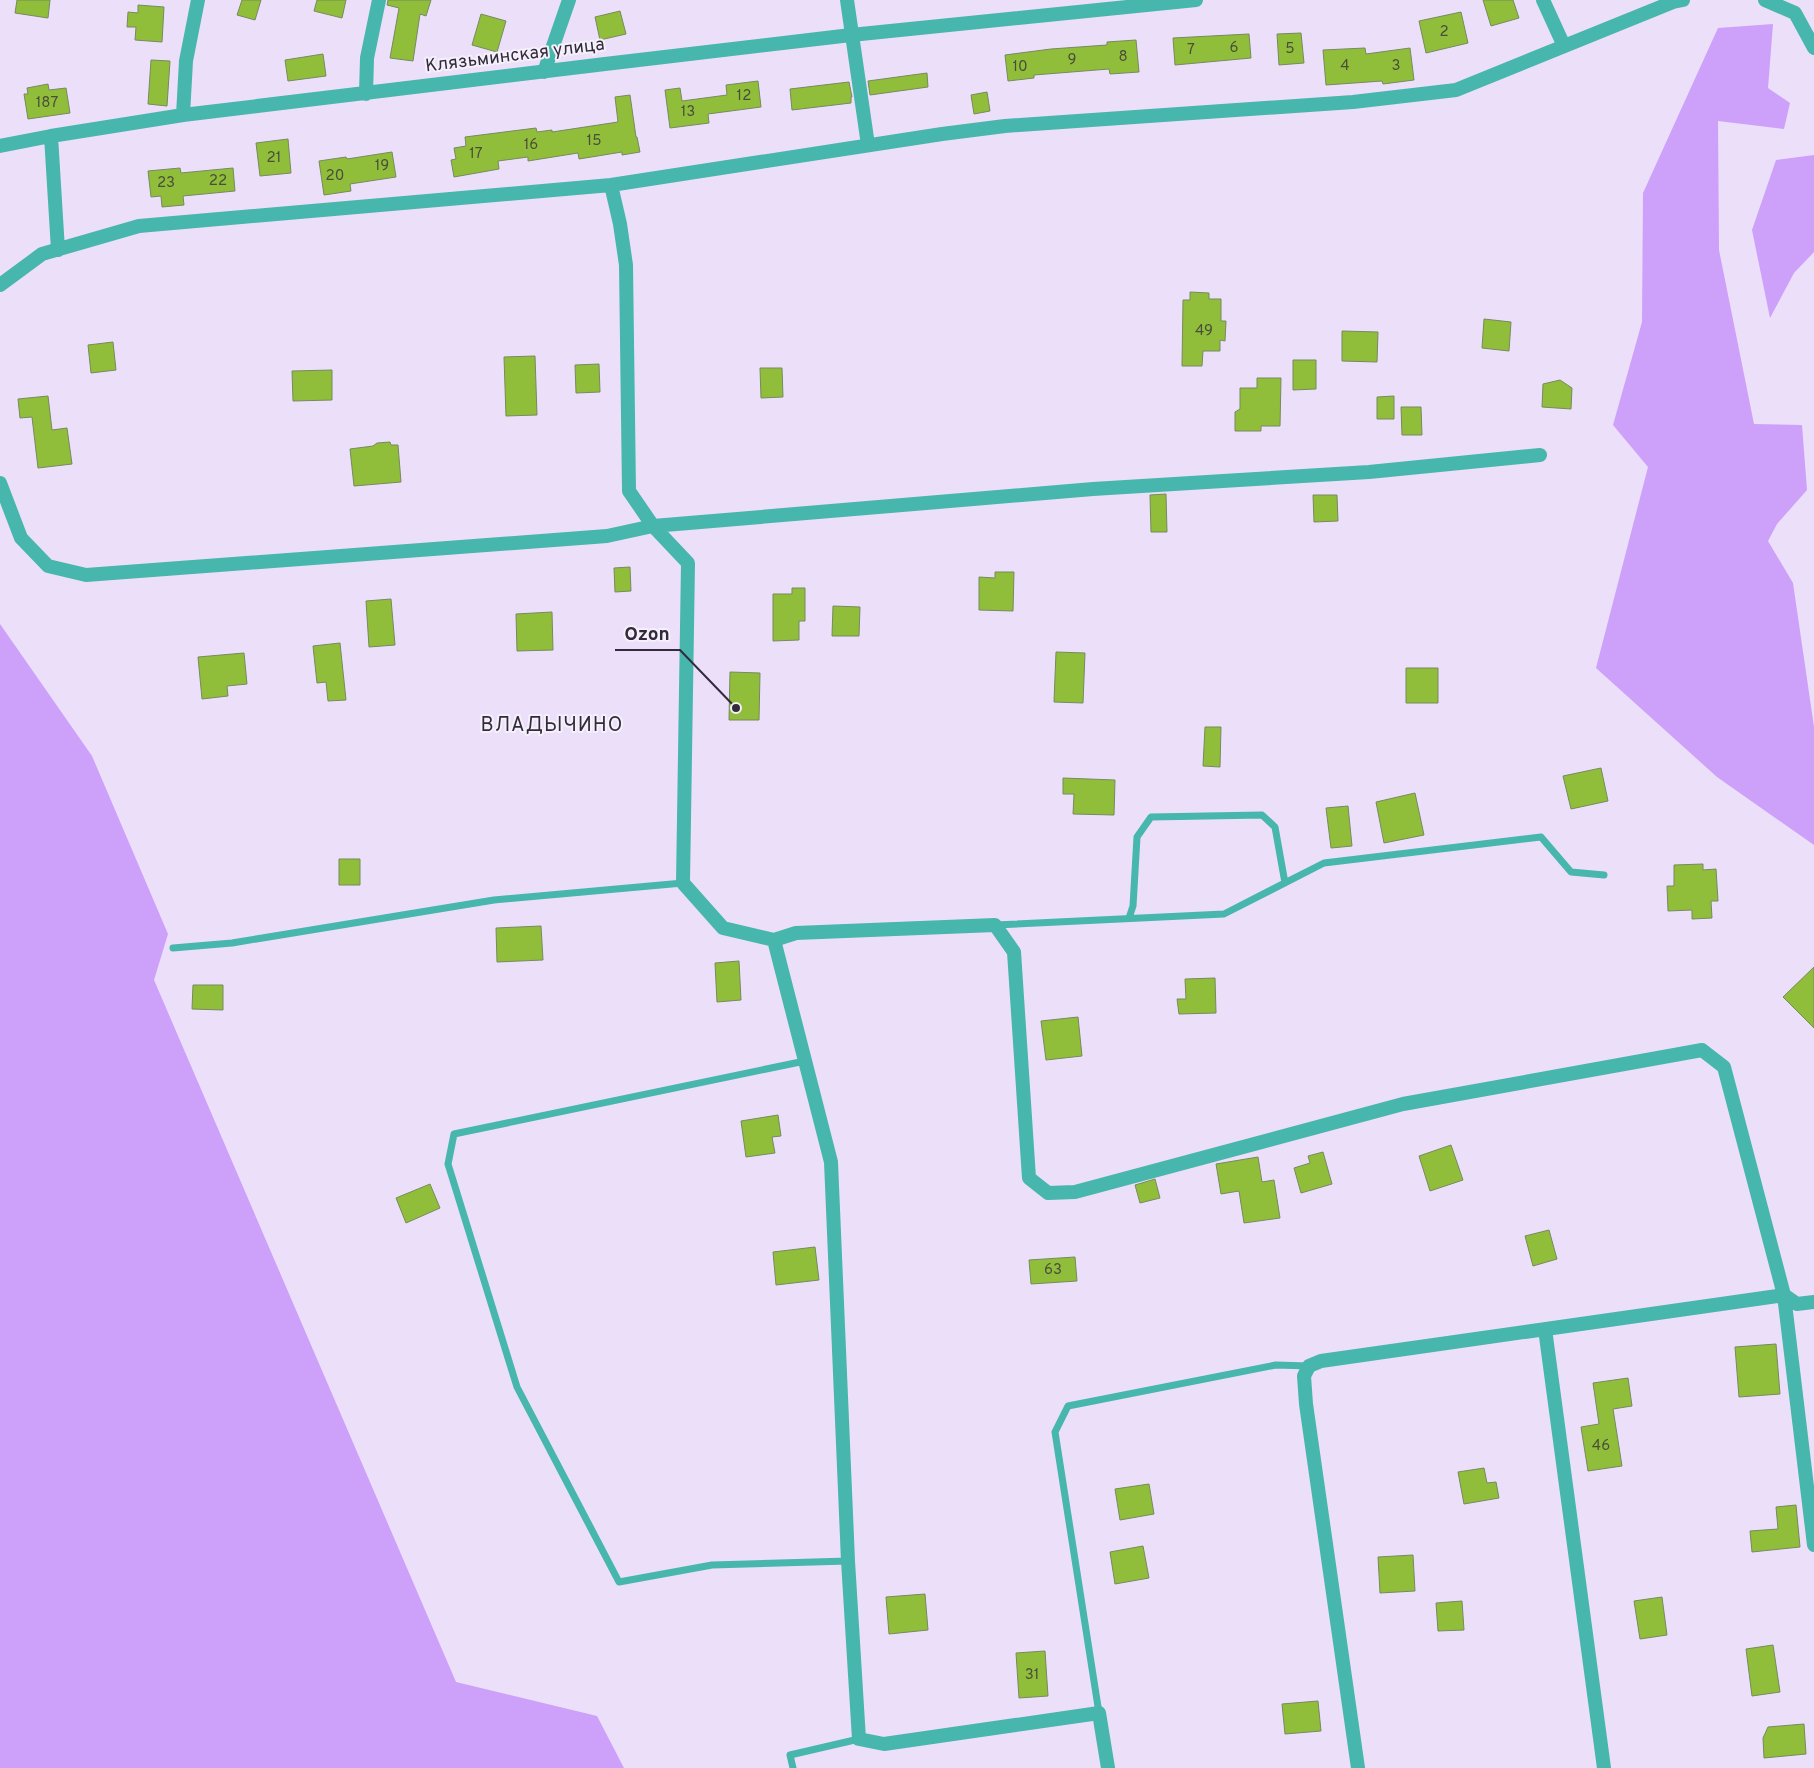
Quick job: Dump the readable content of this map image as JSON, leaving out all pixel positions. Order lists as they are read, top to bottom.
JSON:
{
  "streets": {
    "street": ["Клязьминская улица"]
  },
  "districts": ["ВЛАДЫЧИНО"],
  "places": ["Ozon"],
  "house_numbers": [
    "2",
    "6",
    "5",
    "7",
    "8",
    "9",
    "4",
    "3",
    "10",
    "12",
    "187",
    "13",
    "15",
    "16",
    "17",
    "21",
    "19",
    "20",
    "22",
    "23",
    "49",
    "63",
    "46",
    "31"
  ]
}
